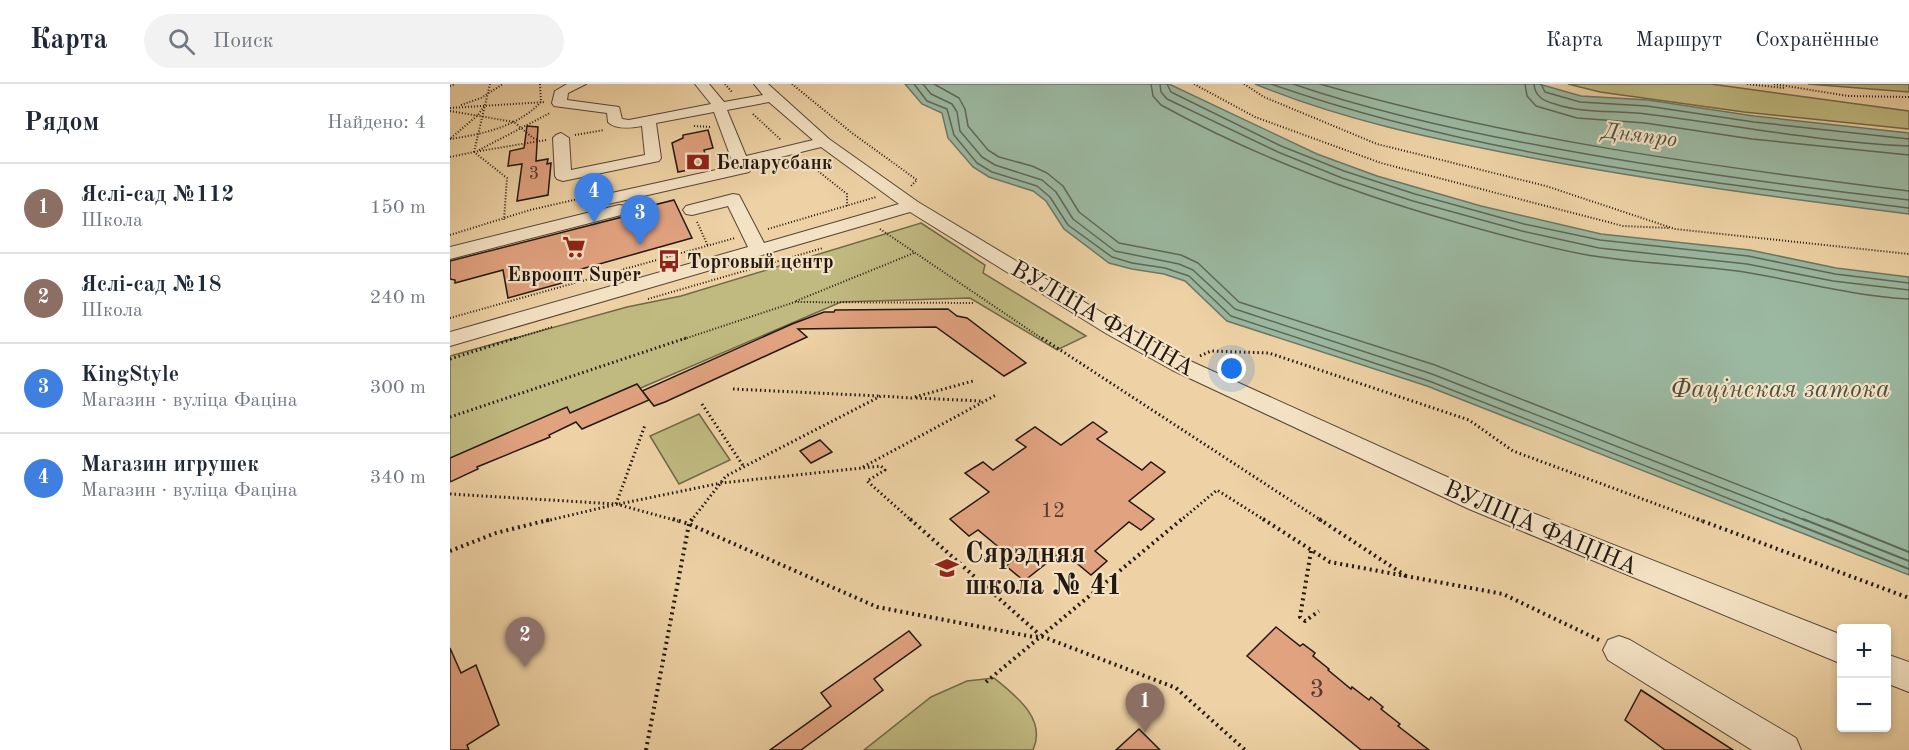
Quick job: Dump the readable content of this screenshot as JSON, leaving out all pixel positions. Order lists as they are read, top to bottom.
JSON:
{
  "streets": {
    "street": ["ВУЛІЦА ФАЦІНА"]
  },
  "water": ["Дняпро", "Фацінская затока"],
  "places": {
    "bank": ["Беларусбанк"],
    "supermarket": ["Евроопт Super"],
    "bus stop": ["Торговый центр"],
    "school or university": ["Сярэдняя школа № 41"]
  },
  "house_numbers": ["3", "12", "3"],
  "page": {
    "header": "Карта",
    "search": "Поиск",
    "nav": ["Карта", "Маршрут", "Сохранённые"],
    "heading": ["Рядом", "Найдено: 4"],
    "list": [
      {
        "mark": "1",
        "name": "Яслі-сад №112",
        "note": "Школа",
        "value": "150 m"
      },
      {
        "mark": "2",
        "name": "Яслі-сад №18",
        "note": "Школа",
        "value": "240 m"
      },
      {
        "mark": "3",
        "name": "KingStyle",
        "note": "Магазин · вуліца Фаціна",
        "value": "300 m"
      },
      {
        "mark": "4",
        "name": "Магазин игрушек",
        "note": "Магазин · вуліца Фаціна",
        "value": "340 m"
      }
    ],
    "pins": [
      "4",
      "3",
      "2",
      "1"
    ],
    "map_buttons": ["+", "−"]
  }
}
